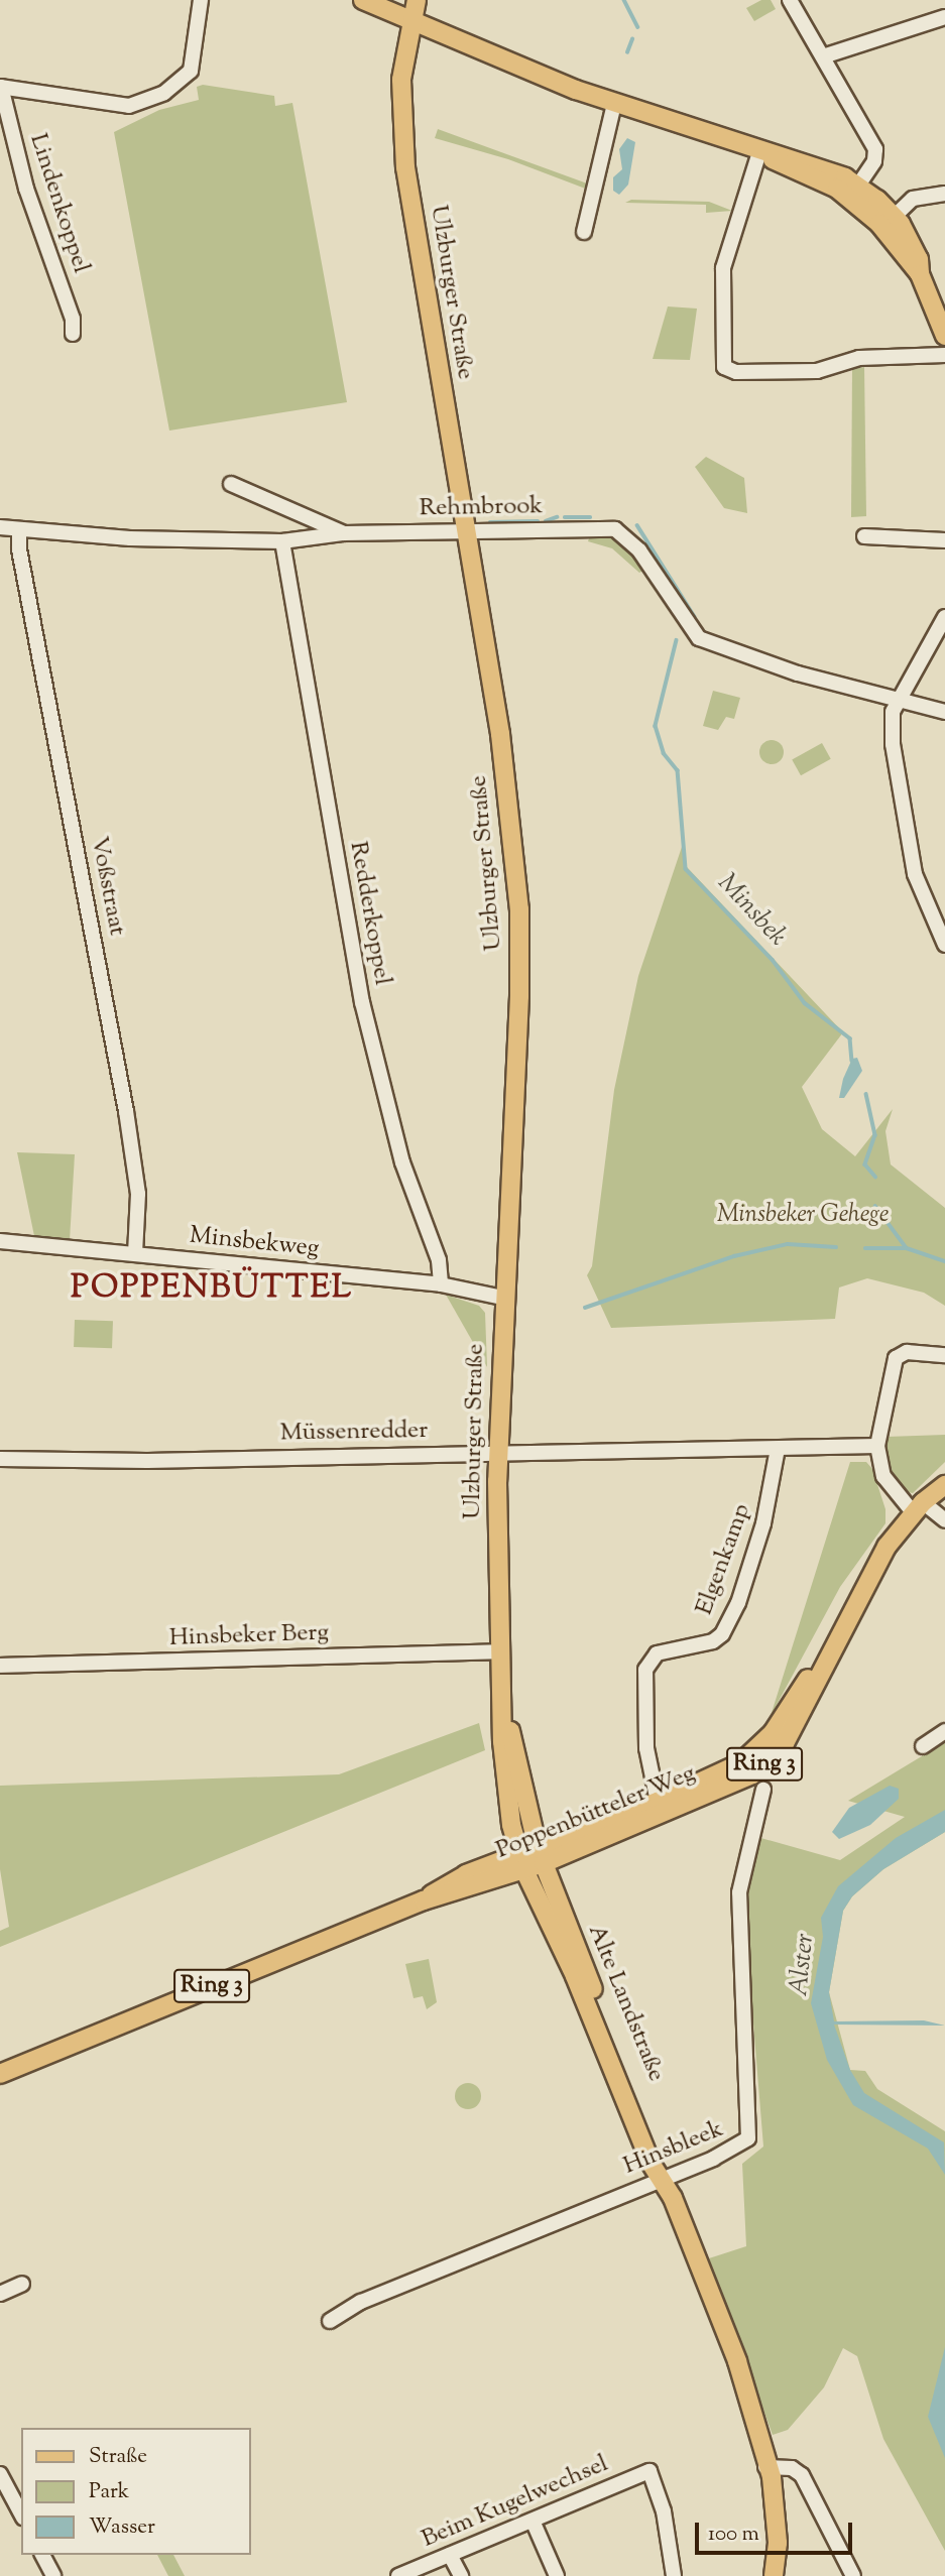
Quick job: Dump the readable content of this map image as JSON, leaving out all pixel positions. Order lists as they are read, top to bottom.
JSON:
{
  "streets": {
    "main road": [
      "Ulzburger Straße",
      "Ring 3",
      "Poppenbütteler Weg",
      "Alte Landstraße"
    ],
    "street": [
      "Lindenkoppel",
      "Rehmbrook",
      "Voßstraat",
      "Redderkoppel",
      "Minsbekweg",
      "Müssenredder",
      "Elgenkamp",
      "Hinsbeker Berg",
      "Hinsbleek",
      "Beim Kugelwechsel"
    ]
  },
  "crossings": [
    ["Ulzburger Straße", "Rehmbrook"],
    ["Ulzburger Straße", "Minsbekweg"],
    ["Ulzburger Straße", "Müssenredder"],
    ["Ulzburger Straße", "Hinsbeker Berg"],
    ["Ulzburger Straße", "Poppenbütteler Weg"],
    ["Ulzburger Straße", "Alte Landstraße"],
    ["Rehmbrook", "Voßstraat"],
    ["Rehmbrook", "Redderkoppel"],
    ["Voßstraat", "Minsbekweg"],
    ["Redderkoppel", "Minsbekweg"],
    ["Müssenredder", "Elgenkamp"],
    ["Elgenkamp", "Poppenbütteler Weg"],
    ["Poppenbütteler Weg", "Alte Landstraße"],
    ["Alte Landstraße", "Hinsbleek"]
  ],
  "districts": ["POPPENBÜTTEL"],
  "water": ["Minsbek", "Alster"],
  "parks": ["Minsbeker Gehege"],
  "legend": ["Straße", "Park", "Wasser"],
  "scale_bar": "100 m"
}
